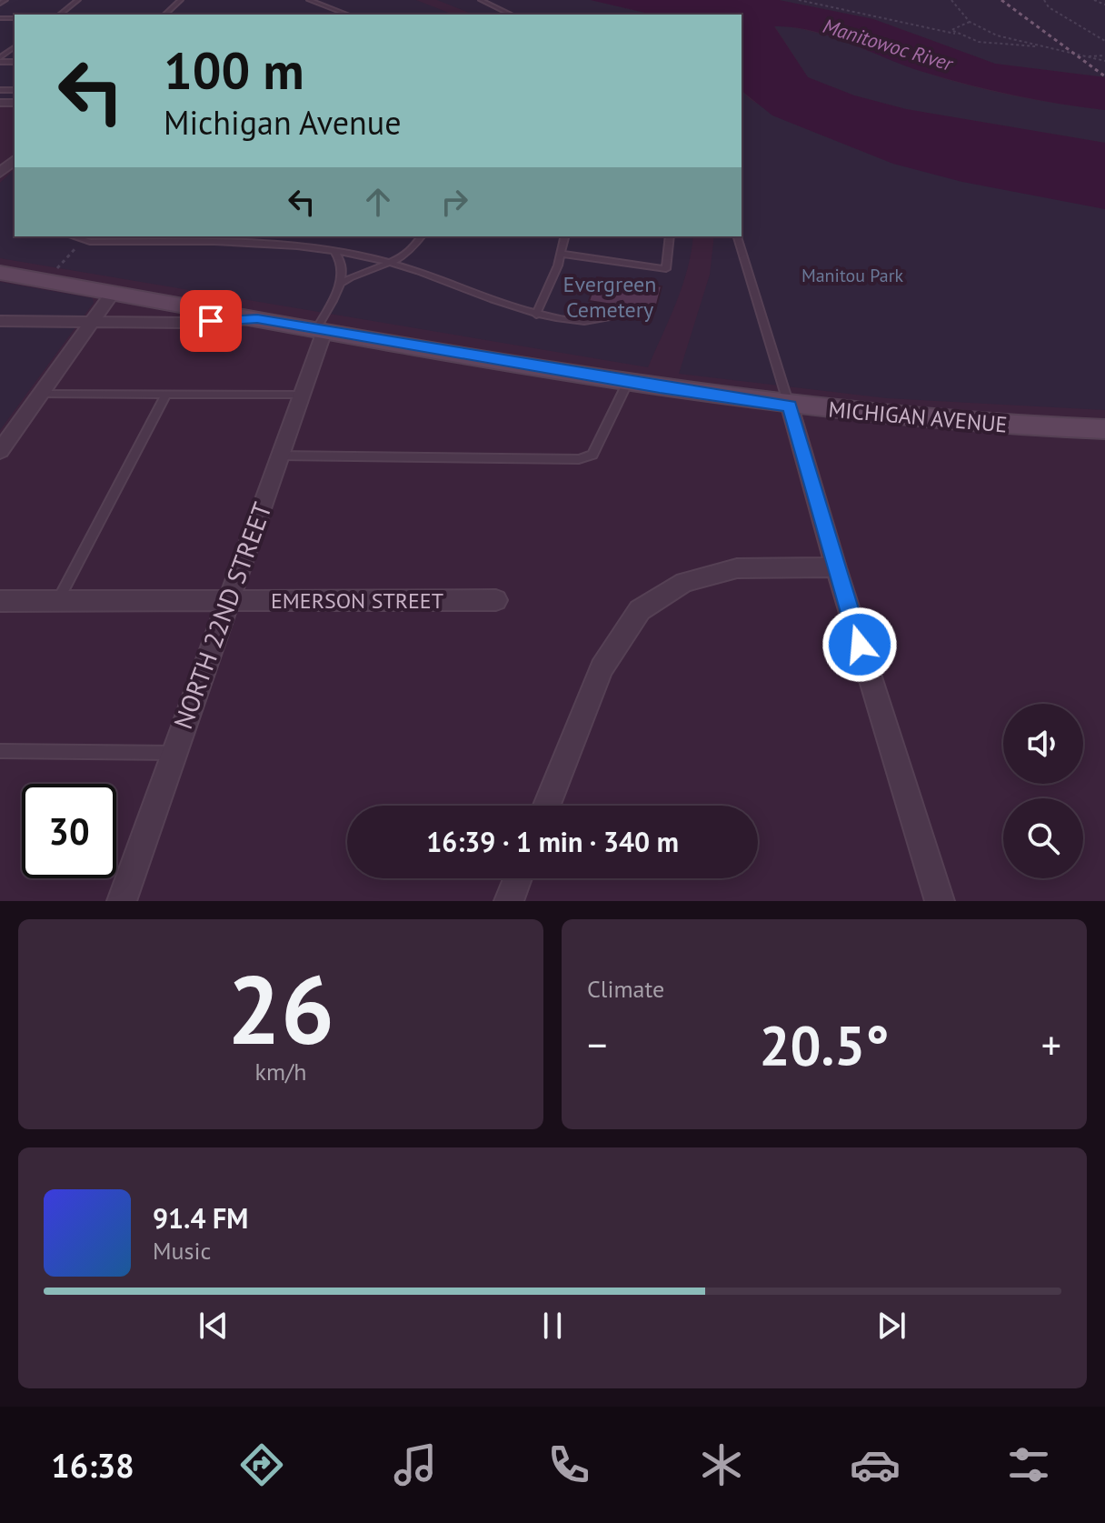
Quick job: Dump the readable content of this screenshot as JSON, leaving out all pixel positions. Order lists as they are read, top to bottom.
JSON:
{
  "streets": {
    "street": ["MICHIGAN AVENUE", "EMERSON STREET", "NORTH 22ND STREET"]
  },
  "crossings": [
    ["MICHIGAN AVENUE", "NORTH 22ND STREET"],
    ["EMERSON STREET", "NORTH 22ND STREET"]
  ],
  "water": ["Manitowoc River"],
  "parks": ["Manitou Park", "Evergreen Cemetery"],
  "page": {
    "turn": ["100 m", "Michigan Avenue"],
    "limit": "30",
    "trip": "16:39 · 1 min · 340 m",
    "tile": [
      ["26", "km/h"],
      "Climate"
    ],
    "heat": ["−", "20.5°", "+"],
    "song": ["91.4 FM", "Music"],
    "tabs": "16:38"
  }
}
